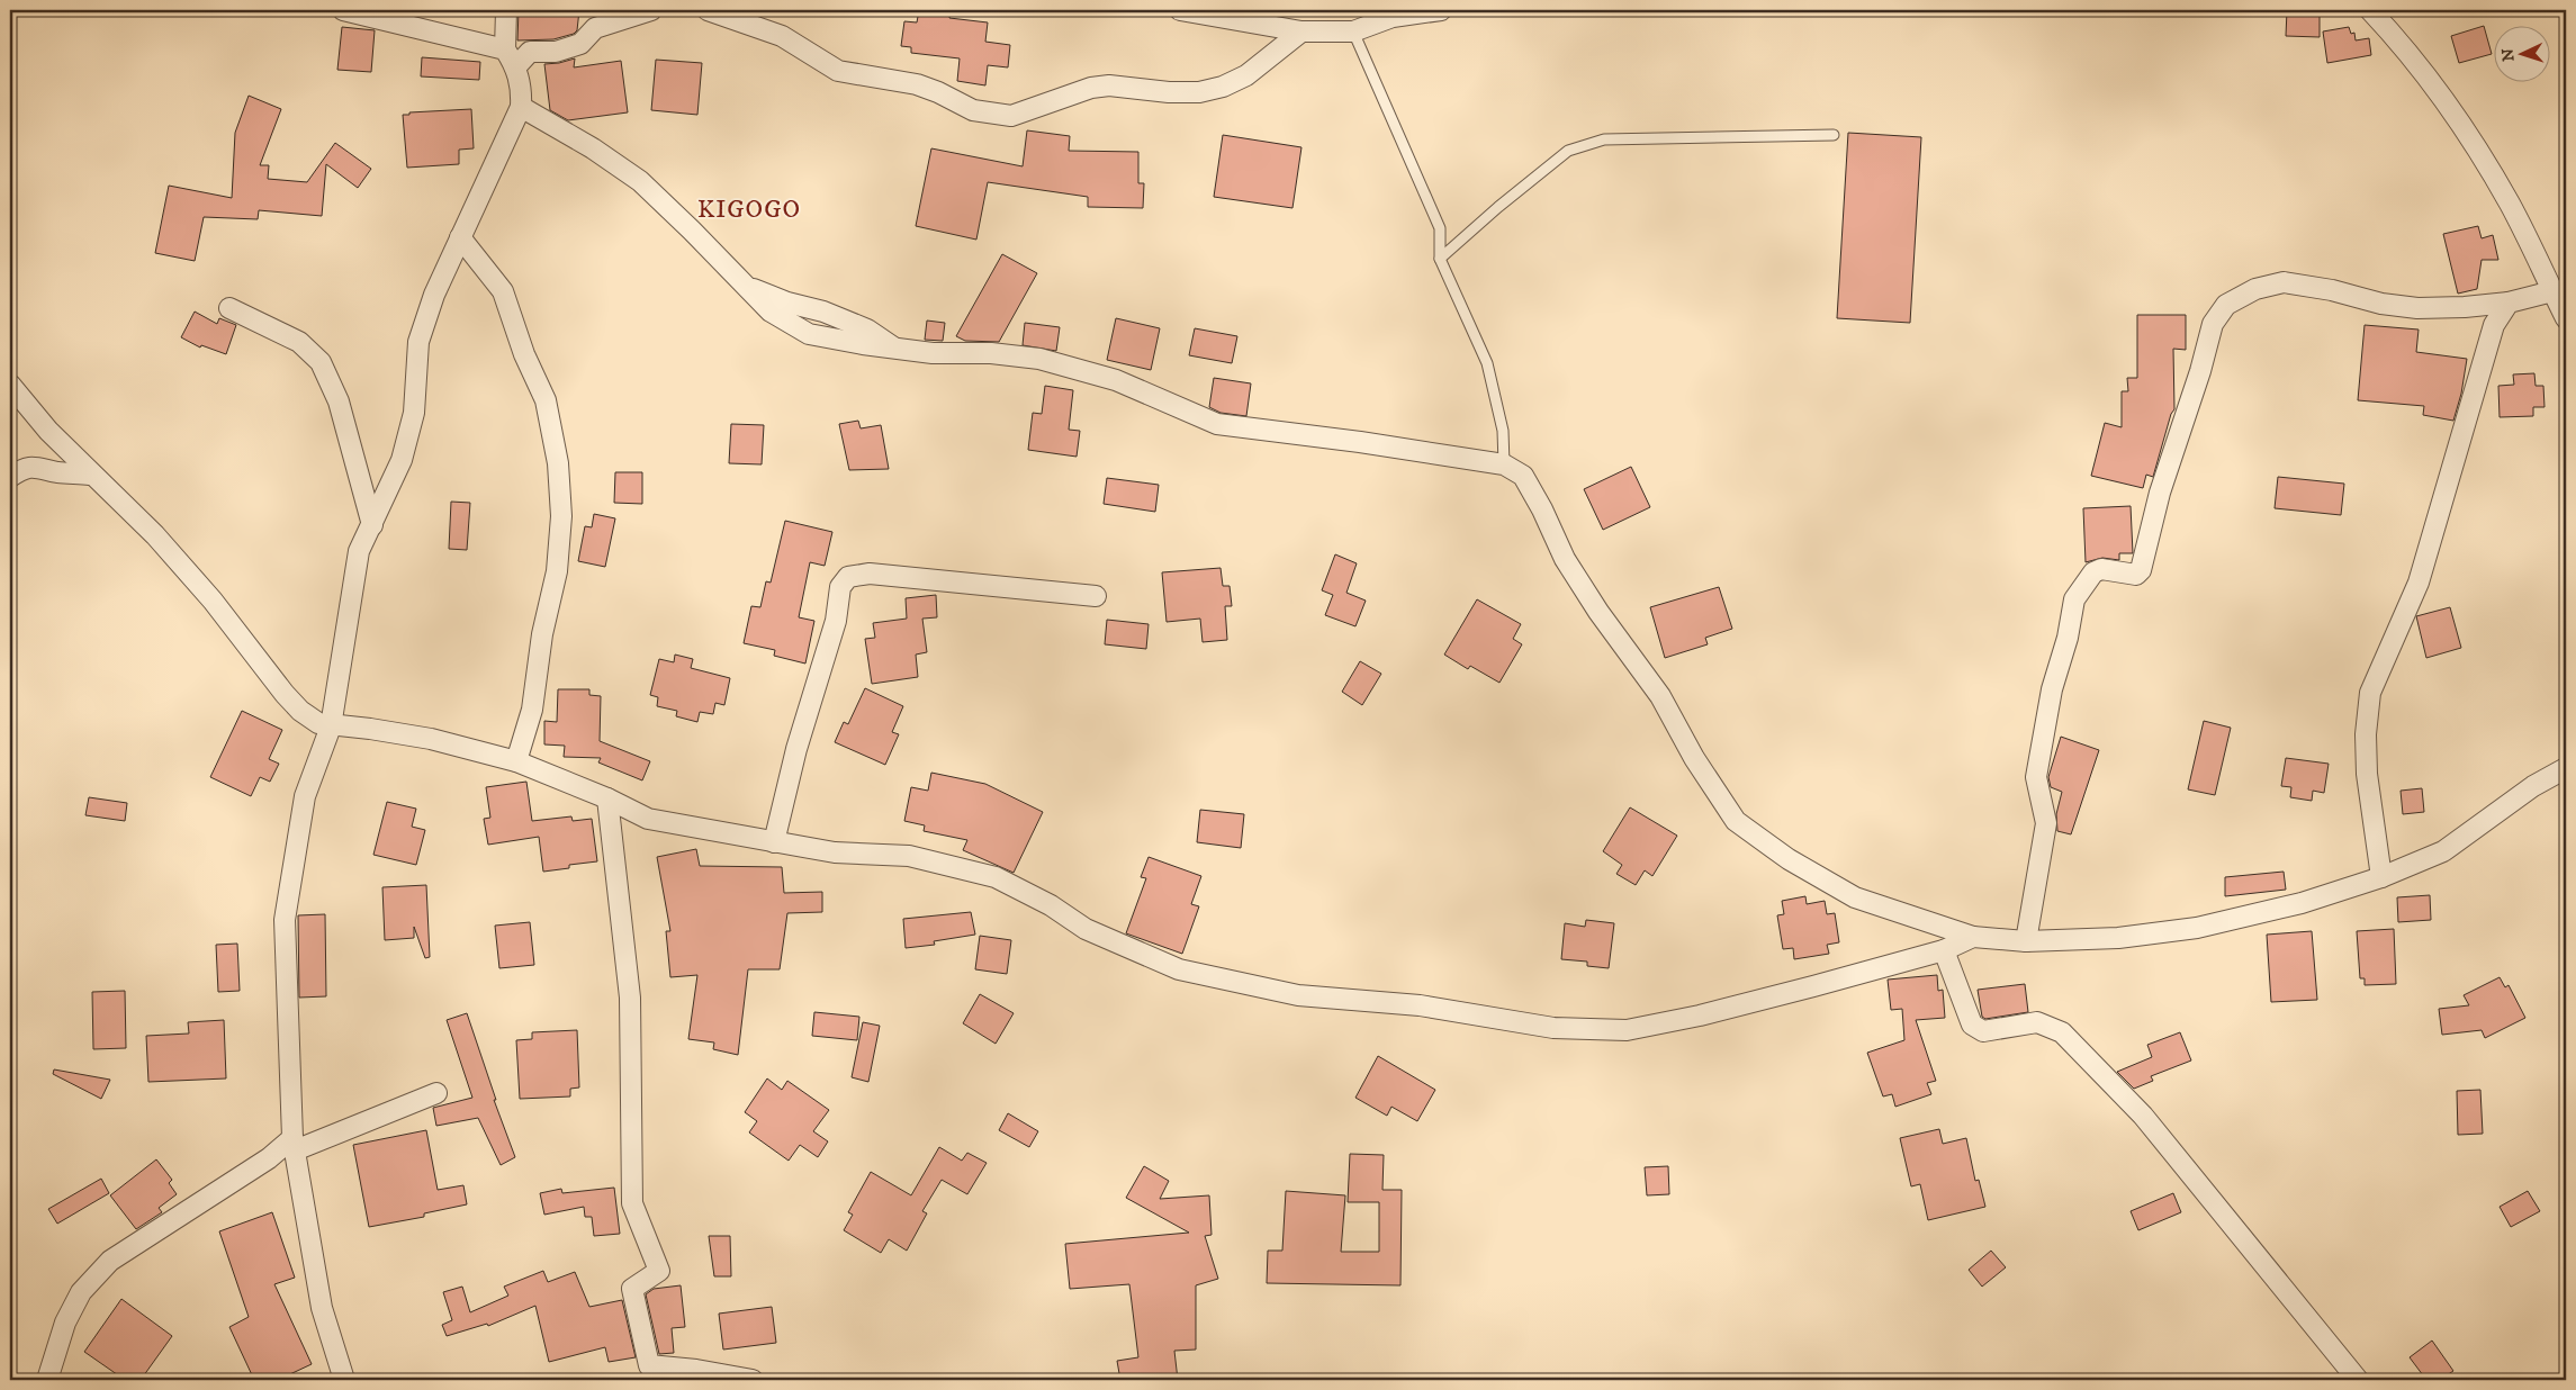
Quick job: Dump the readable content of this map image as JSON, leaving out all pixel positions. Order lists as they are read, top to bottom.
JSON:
{
  "districts": ["KIGOGO"],
  "north": "left"
}
